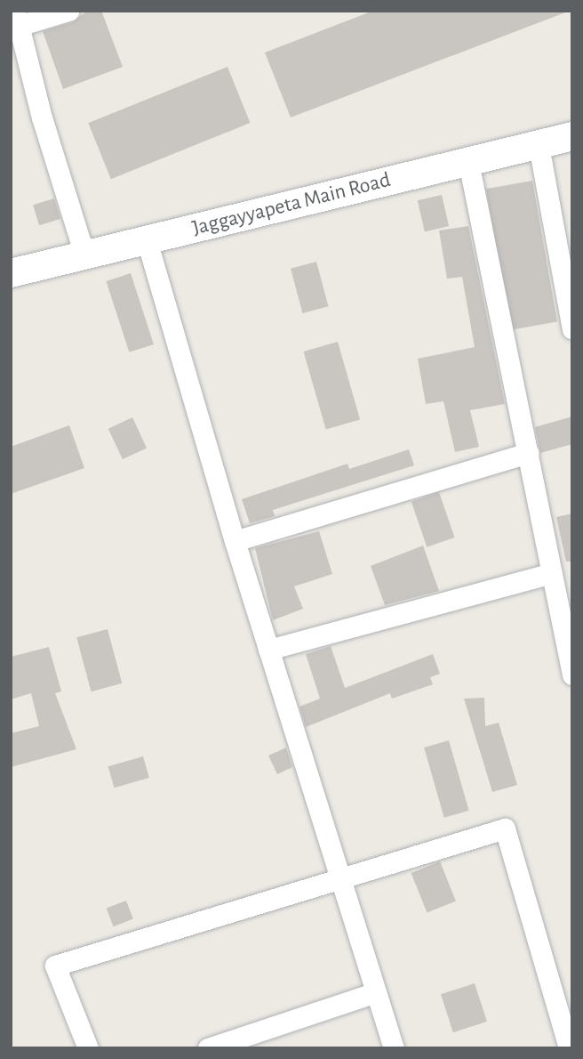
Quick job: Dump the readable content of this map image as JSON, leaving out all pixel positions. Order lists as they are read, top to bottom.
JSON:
{
  "streets": {
    "main road": ["Jaggayyapeta Main Road"]
  }
}
